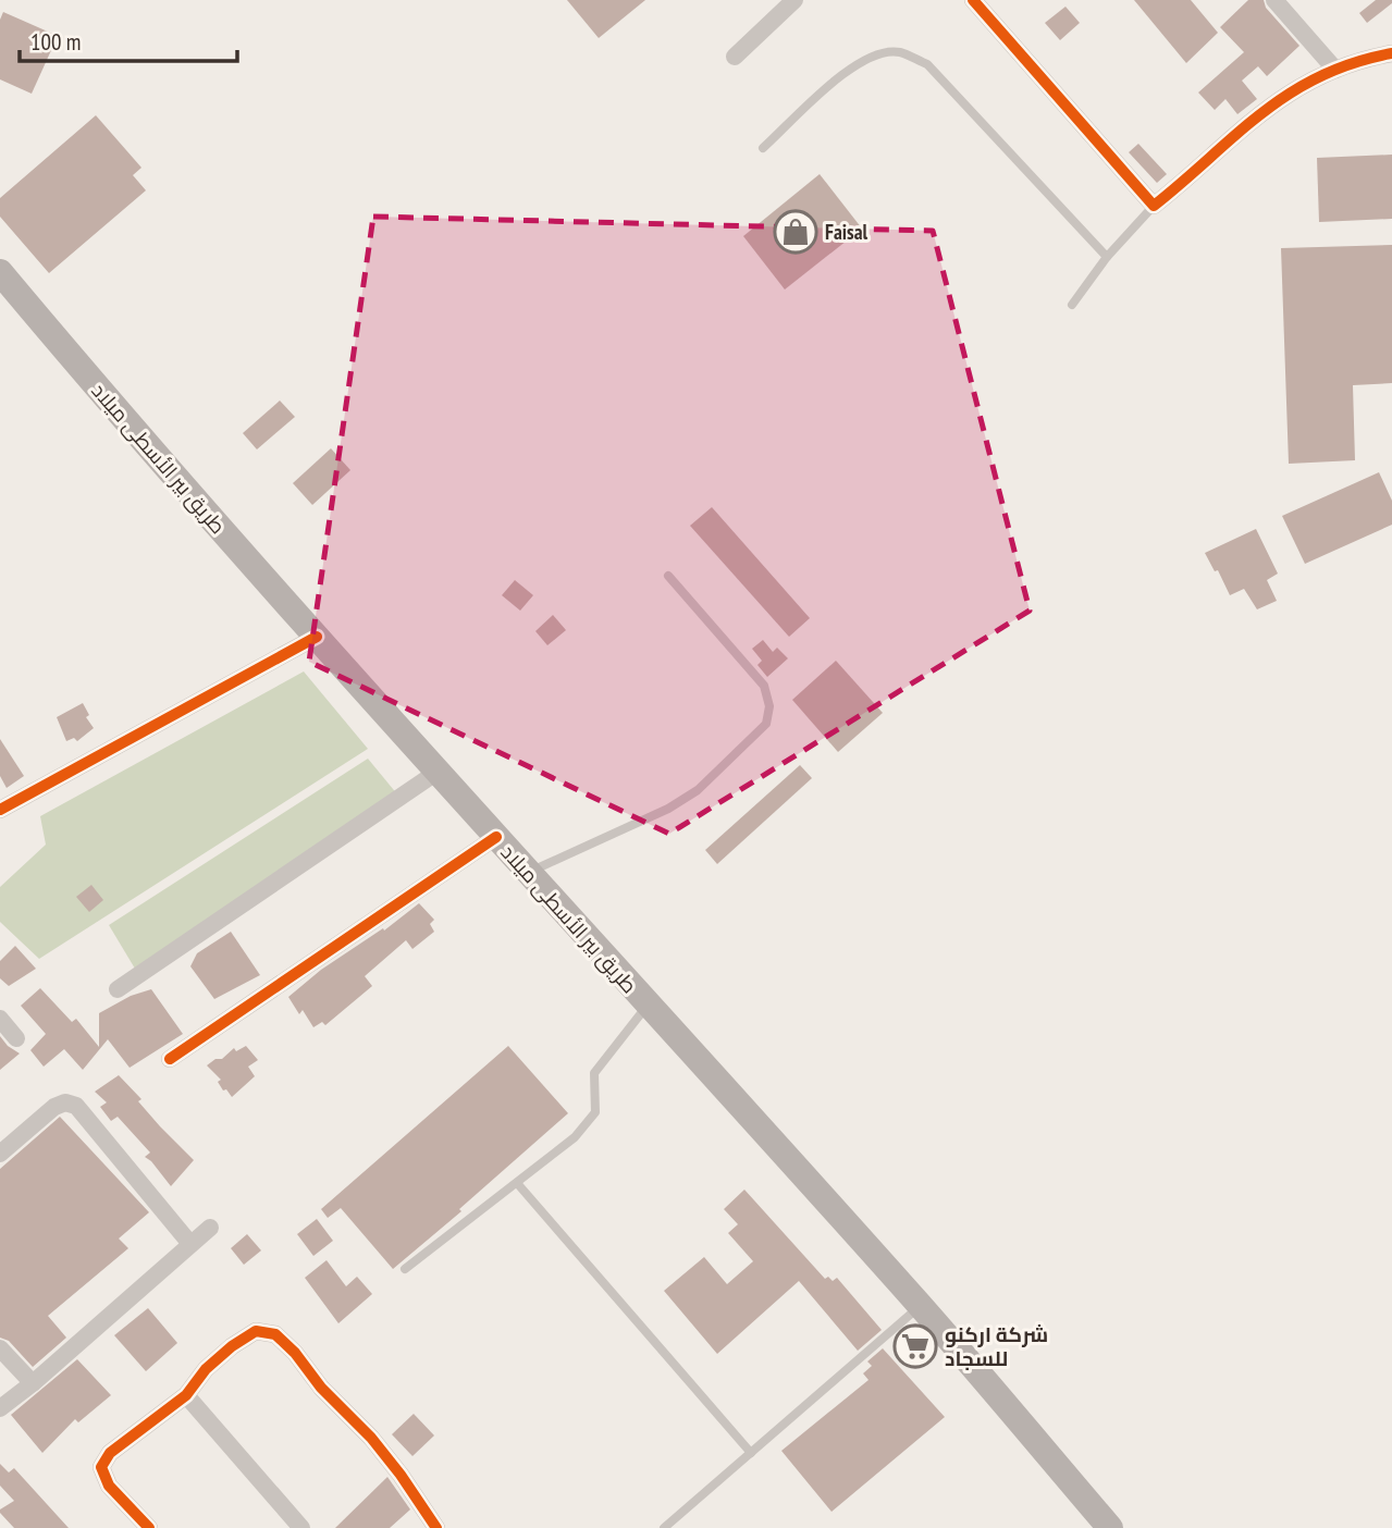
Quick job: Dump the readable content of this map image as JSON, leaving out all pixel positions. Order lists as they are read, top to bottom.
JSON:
{
  "streets": {
    "main road": ["طريق بير الأسطى ميلاد"]
  },
  "places": {
    "shop": ["Faisal"],
    "supermarket": ["شركة اركنو للسجاد"]
  },
  "scale_bar": "100 m"
}
